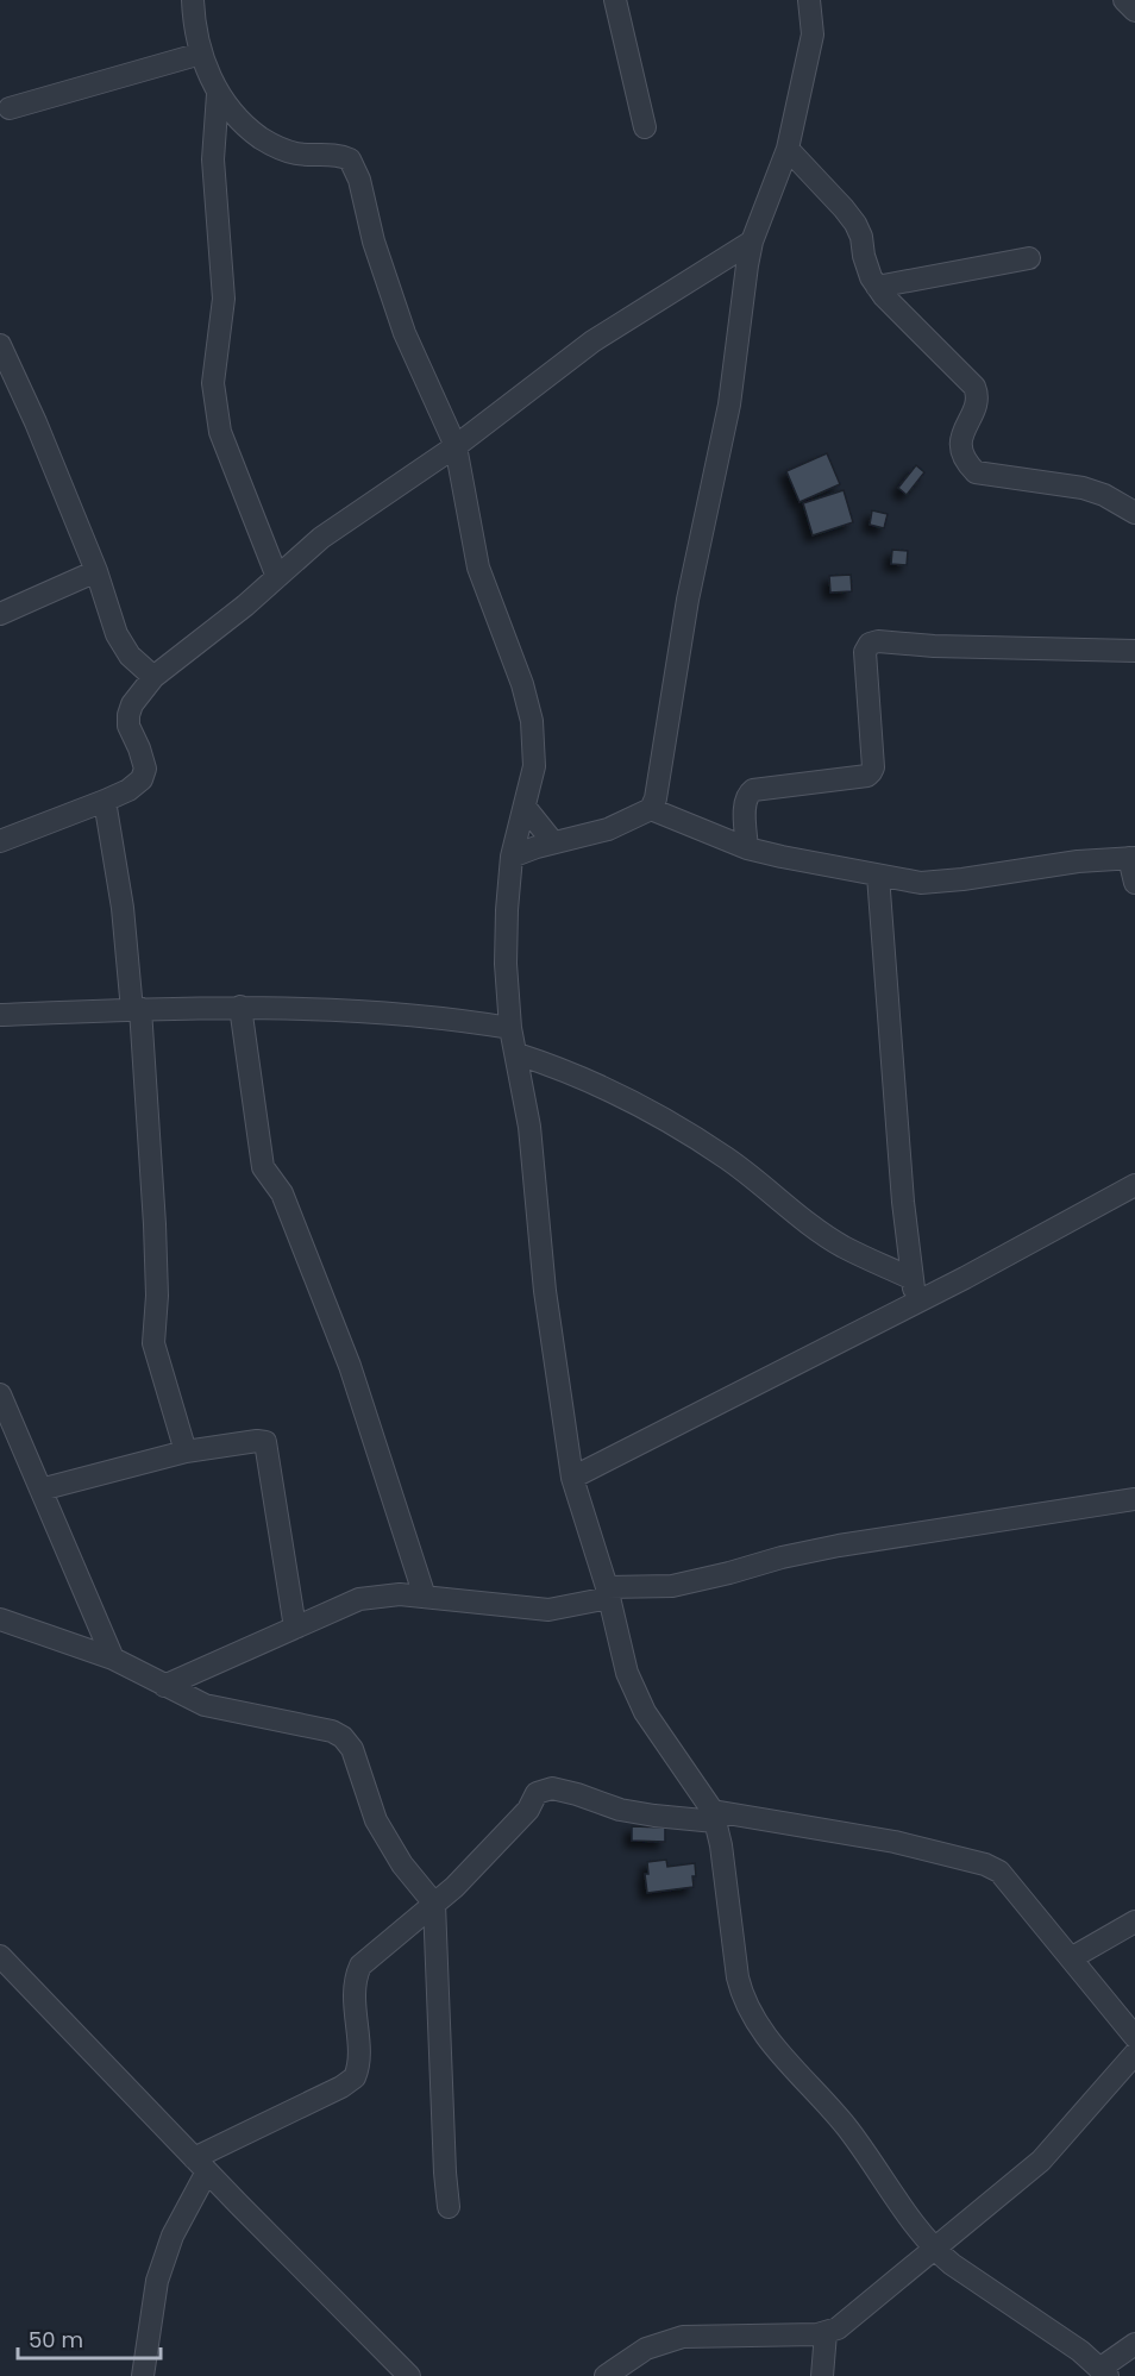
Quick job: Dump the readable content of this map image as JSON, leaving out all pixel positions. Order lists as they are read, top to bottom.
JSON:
{
  "scale_bar": "50 m"
}
